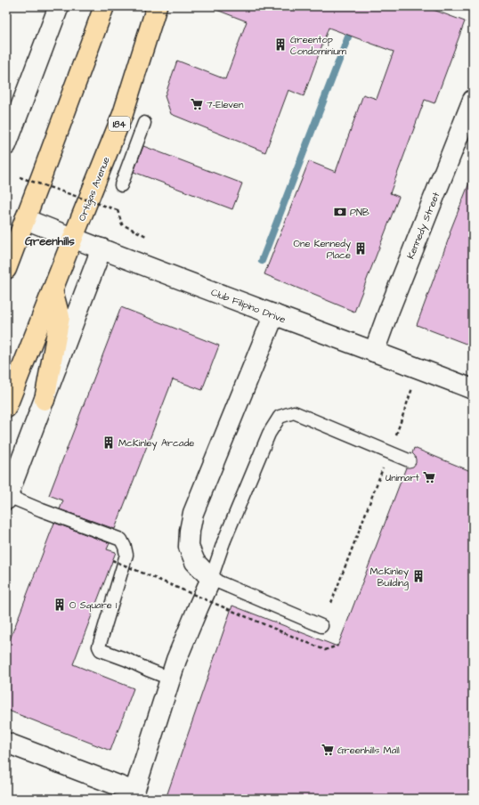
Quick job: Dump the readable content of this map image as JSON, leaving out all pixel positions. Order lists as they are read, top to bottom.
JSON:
{
  "streets": {
    "main road": ["184", "Ortigas Avenue"],
    "street": ["Kennedy Street", "Club Filipino Drive"]
  },
  "crossings": [
    ["Ortigas Avenue", "Club Filipino Drive"],
    ["Kennedy Street", "Club Filipino Drive"]
  ],
  "districts": ["Greenhills"],
  "places": {
    "building": [
      "Greentop Condominium",
      "One Kennedy Place",
      "McKinley Arcade",
      "McKinley Building",
      "O Square 1"
    ],
    "supermarket": ["7-Eleven", "Unimart", "Greenhills Mall"],
    "bank": ["PNB"]
  }
}
